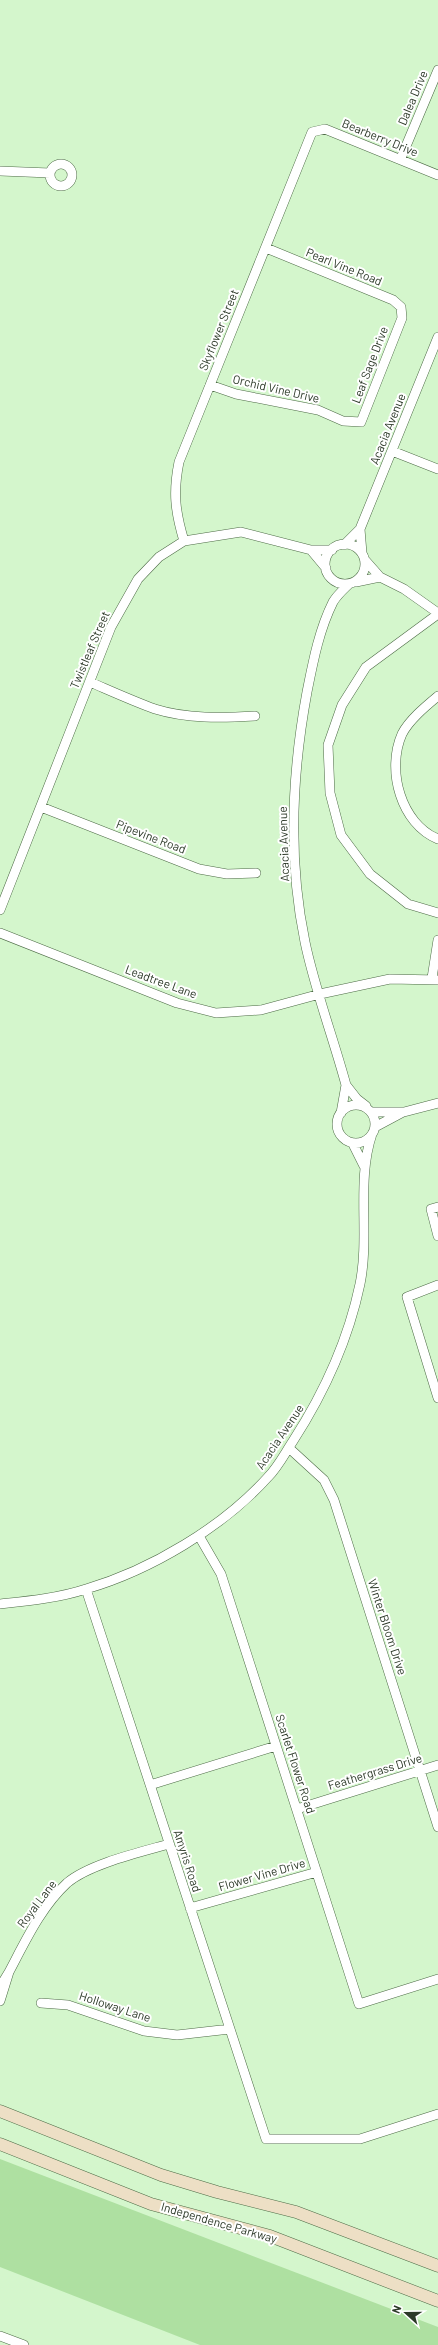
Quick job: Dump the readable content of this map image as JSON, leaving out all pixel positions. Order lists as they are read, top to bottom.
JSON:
{
  "streets": {
    "main road": ["Independence Parkway"],
    "street": [
      "Dalea Drive",
      "Bearberry Drive",
      "Pearl Vine Road",
      "Skyflower Street",
      "Leaf Sage Drive",
      "Orchid Vine Drive",
      "Acacia Avenue",
      "Twistleaf Street",
      "Pipevine Road",
      "Leadtree Lane",
      "Winter Bloom Drive",
      "Scarlet Flower Road",
      "Feathergrass Drive",
      "Amyris Road",
      "Flower Vine Drive",
      "Royal Lane",
      "Holloway Lane"
    ]
  },
  "crossings": [
    ["Dalea Drive", "Bearberry Drive"],
    ["Bearberry Drive", "Skyflower Street"],
    ["Pearl Vine Road", "Skyflower Street"],
    ["Pearl Vine Road", "Leaf Sage Drive"],
    ["Skyflower Street", "Orchid Vine Drive"],
    ["Skyflower Street", "Twistleaf Street"],
    ["Leaf Sage Drive", "Orchid Vine Drive"],
    ["Acacia Avenue", "Twistleaf Street"],
    ["Acacia Avenue", "Leadtree Lane"],
    ["Acacia Avenue", "Winter Bloom Drive"],
    ["Acacia Avenue", "Scarlet Flower Road"],
    ["Acacia Avenue", "Amyris Road"],
    ["Twistleaf Street", "Pipevine Road"],
    ["Winter Bloom Drive", "Feathergrass Drive"],
    ["Scarlet Flower Road", "Feathergrass Drive"],
    ["Scarlet Flower Road", "Flower Vine Drive"],
    ["Amyris Road", "Flower Vine Drive"],
    ["Amyris Road", "Royal Lane"],
    ["Amyris Road", "Holloway Lane"]
  ],
  "north": "left"
}
